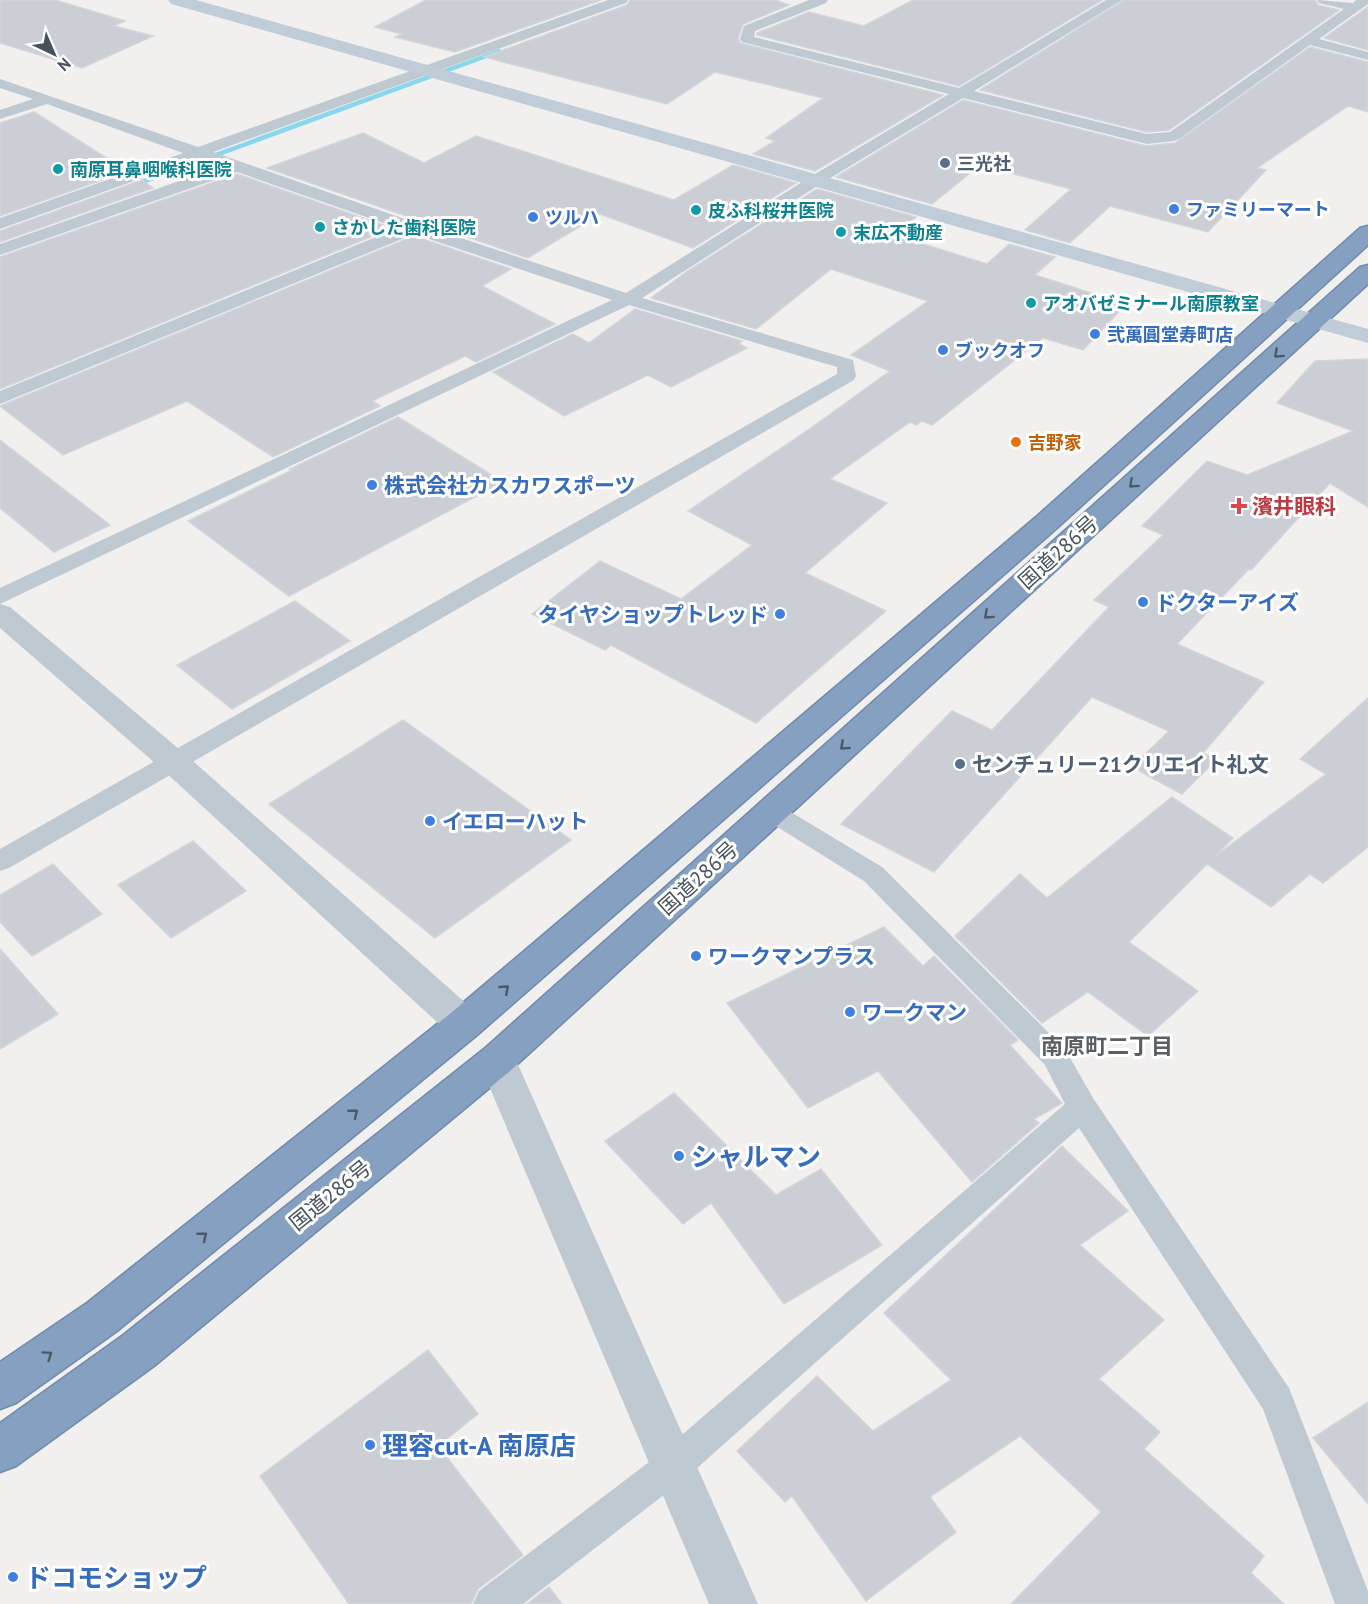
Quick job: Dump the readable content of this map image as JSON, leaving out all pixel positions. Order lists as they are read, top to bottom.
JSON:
{
  "streets": {
    "highway": ["国道286号"]
  },
  "districts": ["南原町二丁目"],
  "places": {
    "other": [
      "三光社",
      "南原耳鼻咽喉科医院",
      "ファミリーマート",
      "皮ふ科桜井医院",
      "ツルハ",
      "さかした歯科医院",
      "末広不動産",
      "アオバゼミナール南原教室",
      "弐萬圓堂寿町店",
      "ブックオフ",
      "吉野家",
      "株式会社カスカワスポーツ",
      "ドクターアイズ",
      "タイヤショップトレッド",
      "センチュリー21クリエイト礼文",
      "イエローハット",
      "ワークマンプラス",
      "ワークマン",
      "シャルマン",
      "理容cut-A 南原店",
      "ドコモショップ"
    ],
    "health": ["濱井眼科"]
  },
  "north": "bottom right"
}
